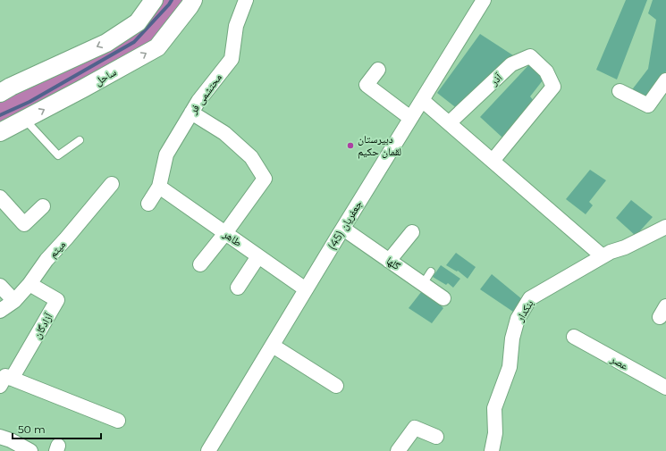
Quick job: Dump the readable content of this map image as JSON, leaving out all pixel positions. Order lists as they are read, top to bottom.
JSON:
{
  "streets": {
    "street": [
      "ساحل",
      "آذر",
      "محتشمی فر",
      "جعفریان (45)",
      "طاهر",
      "میثم",
      "گلها",
      "بنکدار",
      "آزادگان",
      "عصر"
    ]
  },
  "crossings": [
    ["محتشمی فر", "طاهر"],
    ["جعفریان (45)", "طاهر"],
    ["جعفریان (45)", "گلها"],
    ["میثم", "آزادگان"]
  ],
  "places": ["دبیرستان لقمان حکیم"],
  "scale_bar": "50 m"
}
